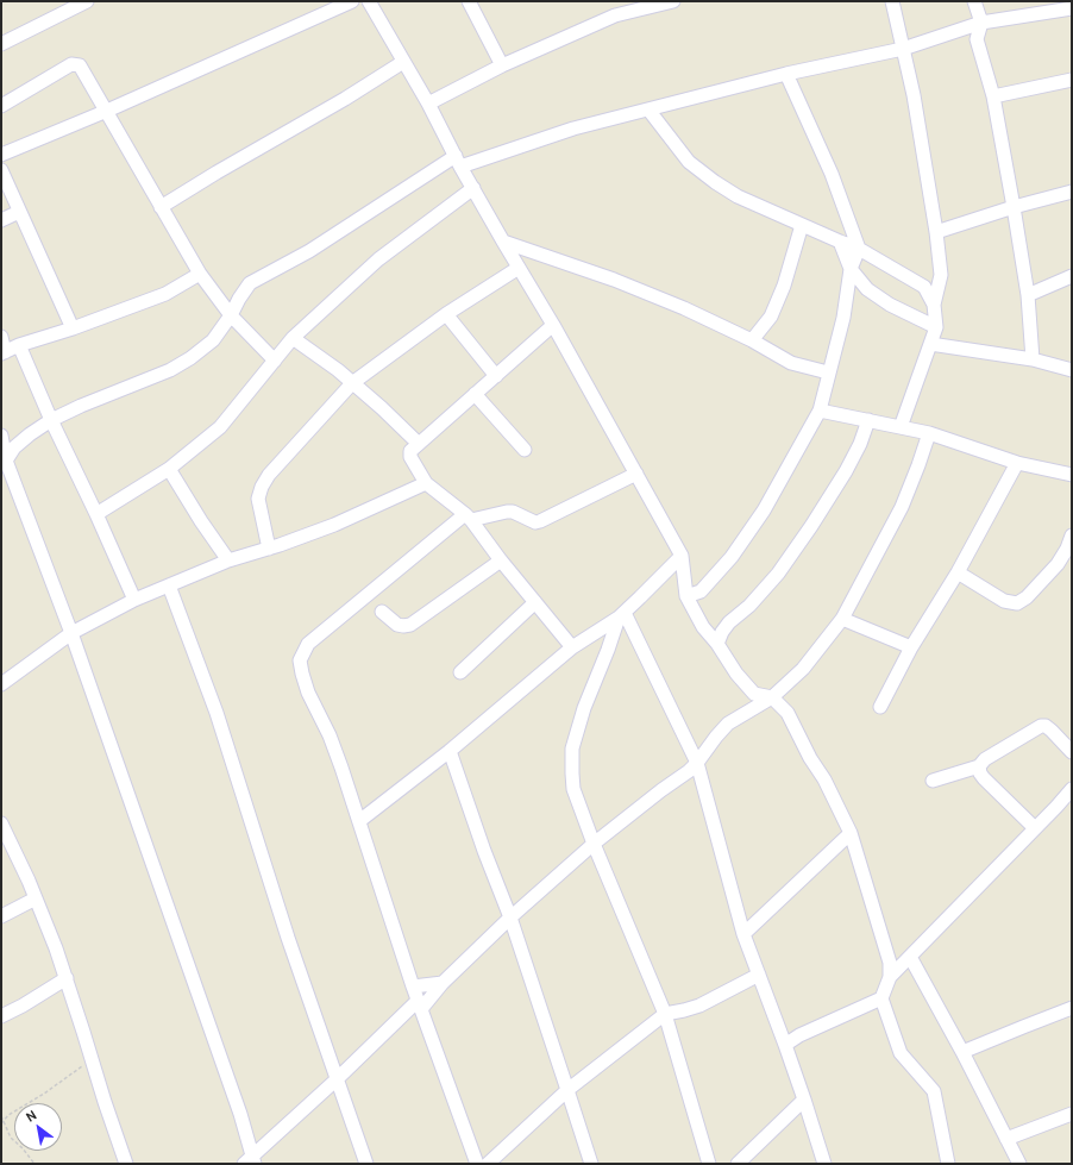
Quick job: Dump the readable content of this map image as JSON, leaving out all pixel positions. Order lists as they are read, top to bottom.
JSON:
{
  "north": "top left"
}
